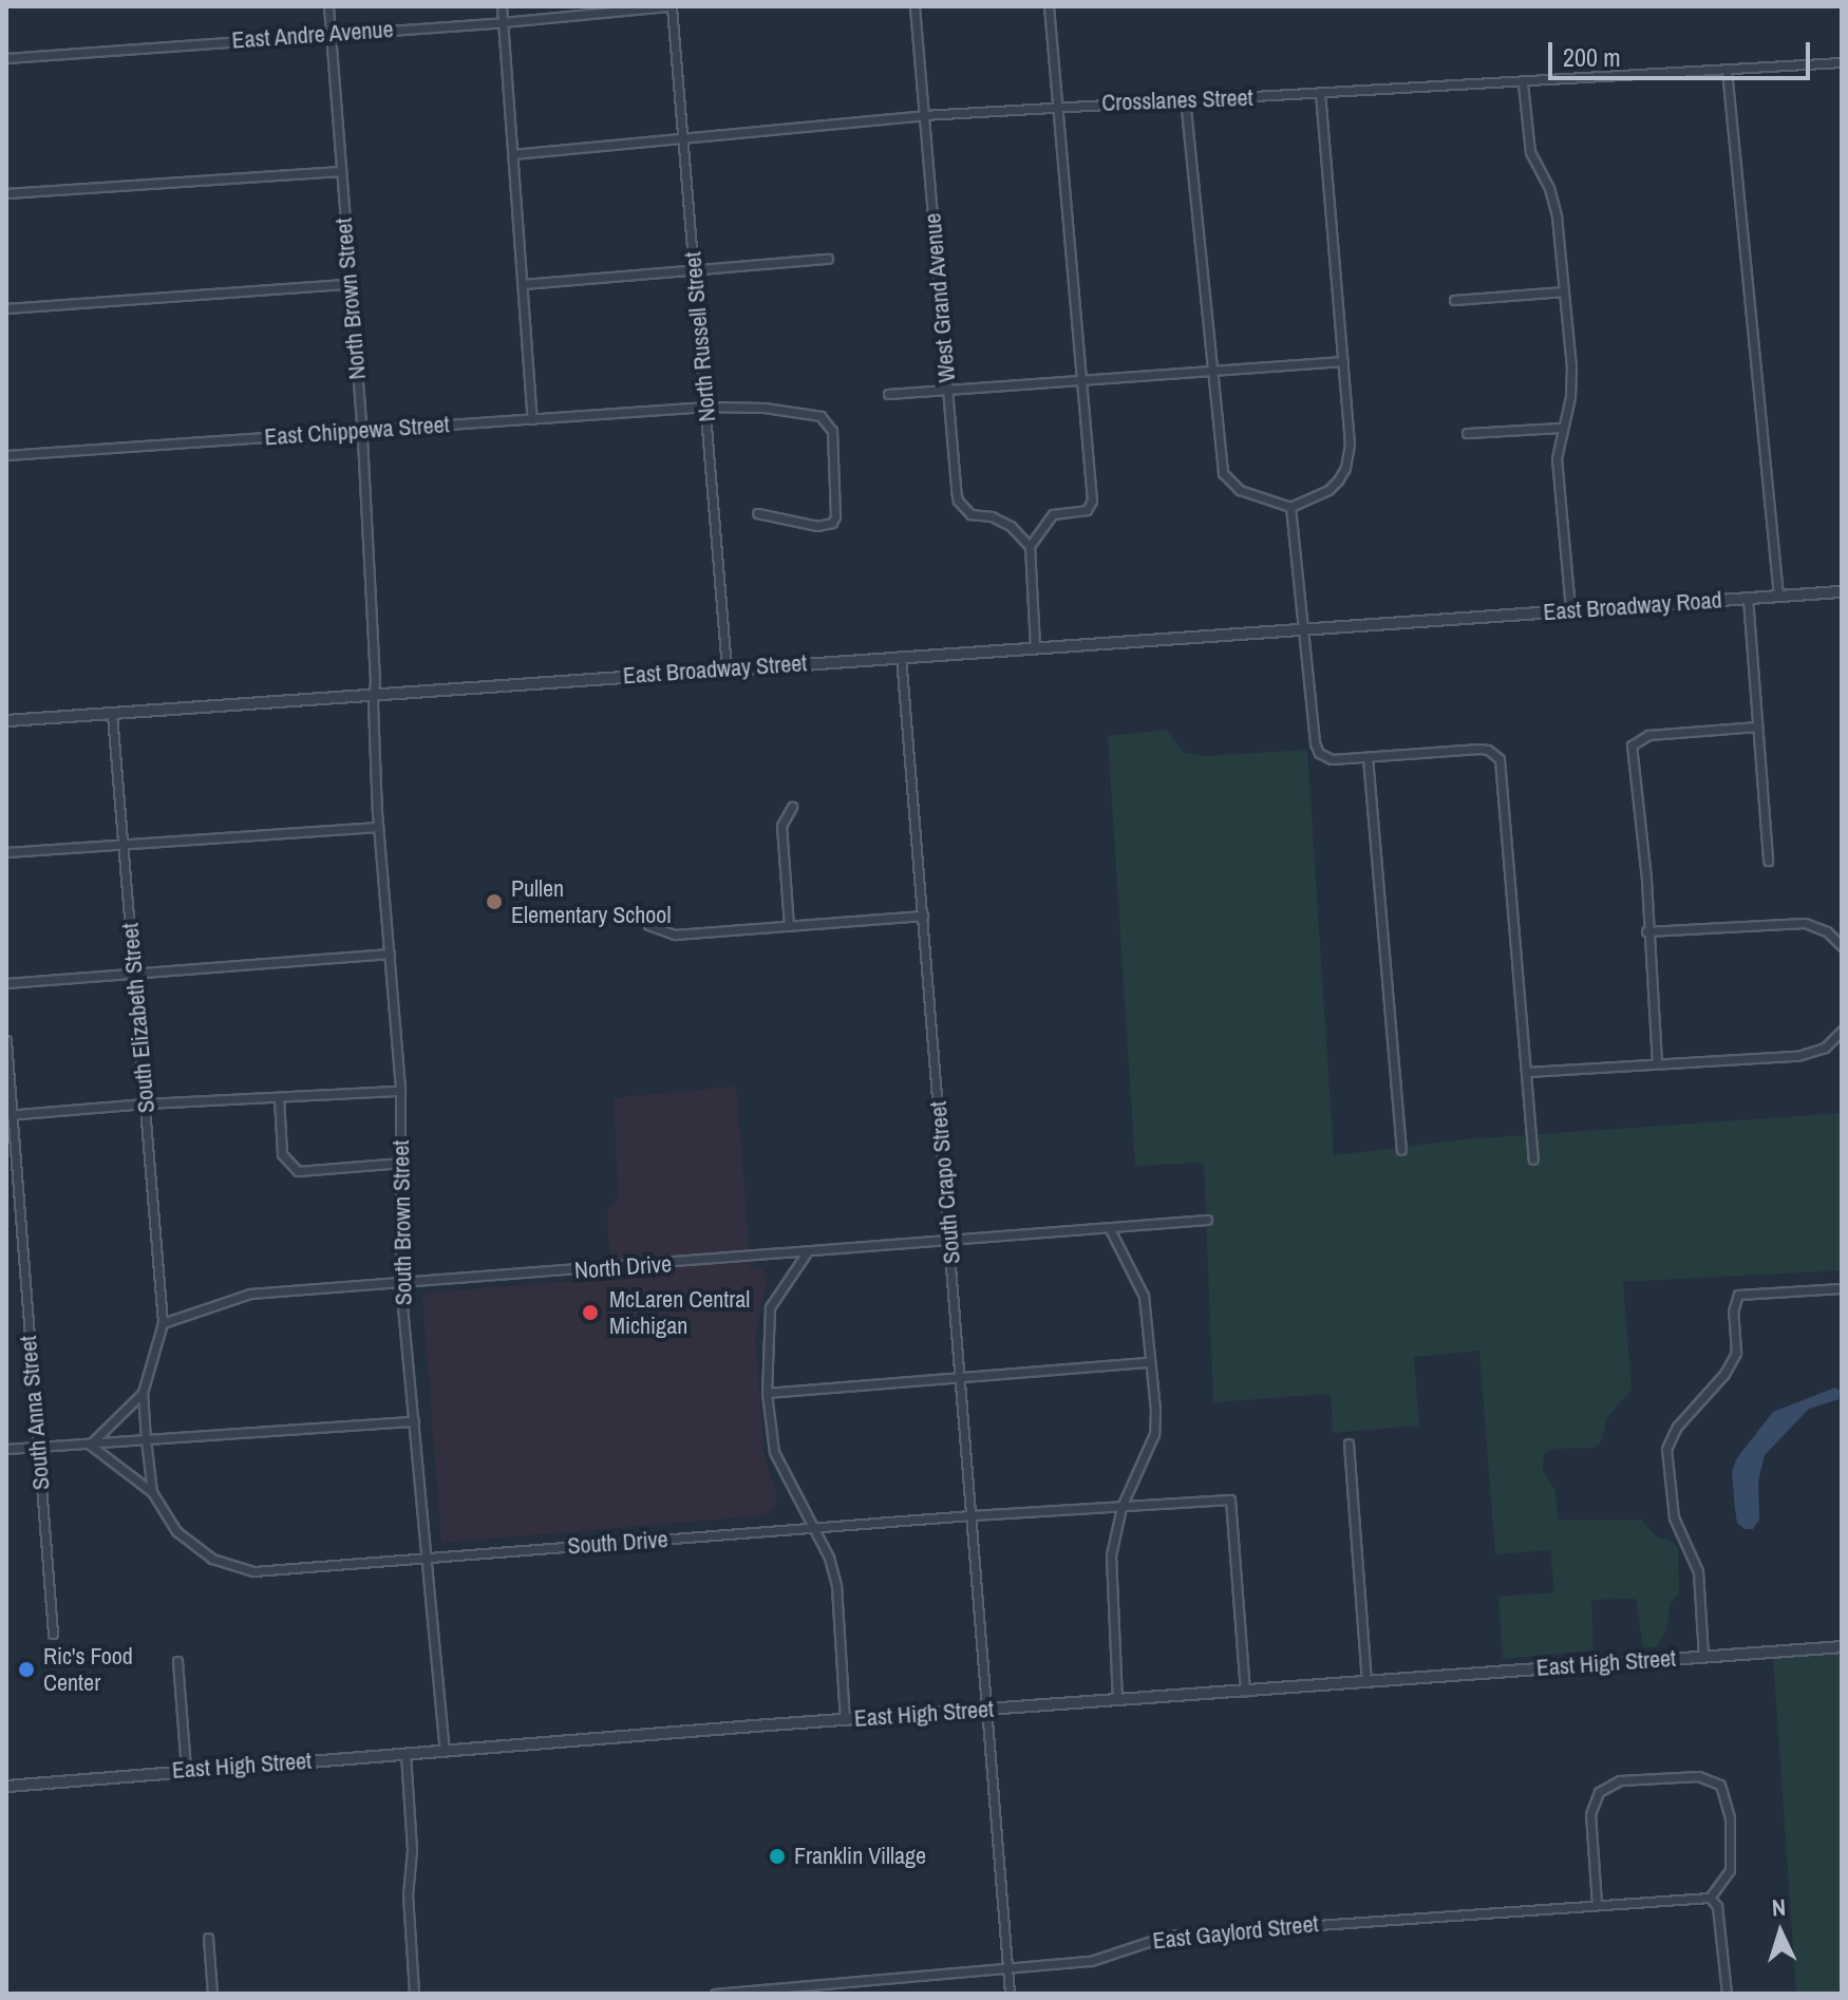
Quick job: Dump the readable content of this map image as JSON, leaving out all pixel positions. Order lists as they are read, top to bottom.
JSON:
{
  "streets": {
    "street": [
      "East Andre Avenue",
      "Crosslanes Street",
      "West Grand Avenue",
      "North Brown Street",
      "North Russell Street",
      "East Chippewa Street",
      "East Broadway Road",
      "East Broadway Street",
      "South Elizabeth Street",
      "South Crapo Street",
      "South Brown Street",
      "North Drive",
      "South Anna Street",
      "South Drive",
      "East High Street",
      "East Gaylord Street"
    ]
  },
  "crossings": [
    ["East Andre Avenue", "North Brown Street"],
    ["East Andre Avenue", "North Russell Street"],
    ["Crosslanes Street", "West Grand Avenue"],
    ["Crosslanes Street", "North Russell Street"],
    ["North Brown Street", "East Chippewa Street"],
    ["North Brown Street", "East Broadway Street"],
    ["North Brown Street", "South Brown Street"],
    ["North Russell Street", "East Chippewa Street"],
    ["North Russell Street", "East Broadway Street"],
    ["East Broadway Road", "East Broadway Street"],
    ["East Broadway Street", "South Elizabeth Street"],
    ["East Broadway Street", "South Crapo Street"],
    ["East Broadway Street", "South Brown Street"],
    ["South Elizabeth Street", "North Drive"],
    ["South Crapo Street", "North Drive"],
    ["South Crapo Street", "South Drive"],
    ["South Crapo Street", "East High Street"],
    ["South Crapo Street", "East Gaylord Street"],
    ["South Brown Street", "North Drive"],
    ["South Brown Street", "South Drive"],
    ["South Brown Street", "East High Street"],
    ["South Drive", "East High Street"]
  ],
  "places": [
    "Pullen Elementary School",
    "McLaren Central Michigan",
    "Ric's Food Center",
    "Franklin Village"
  ],
  "scale_bar": "200 m",
  "north": "top"
}
